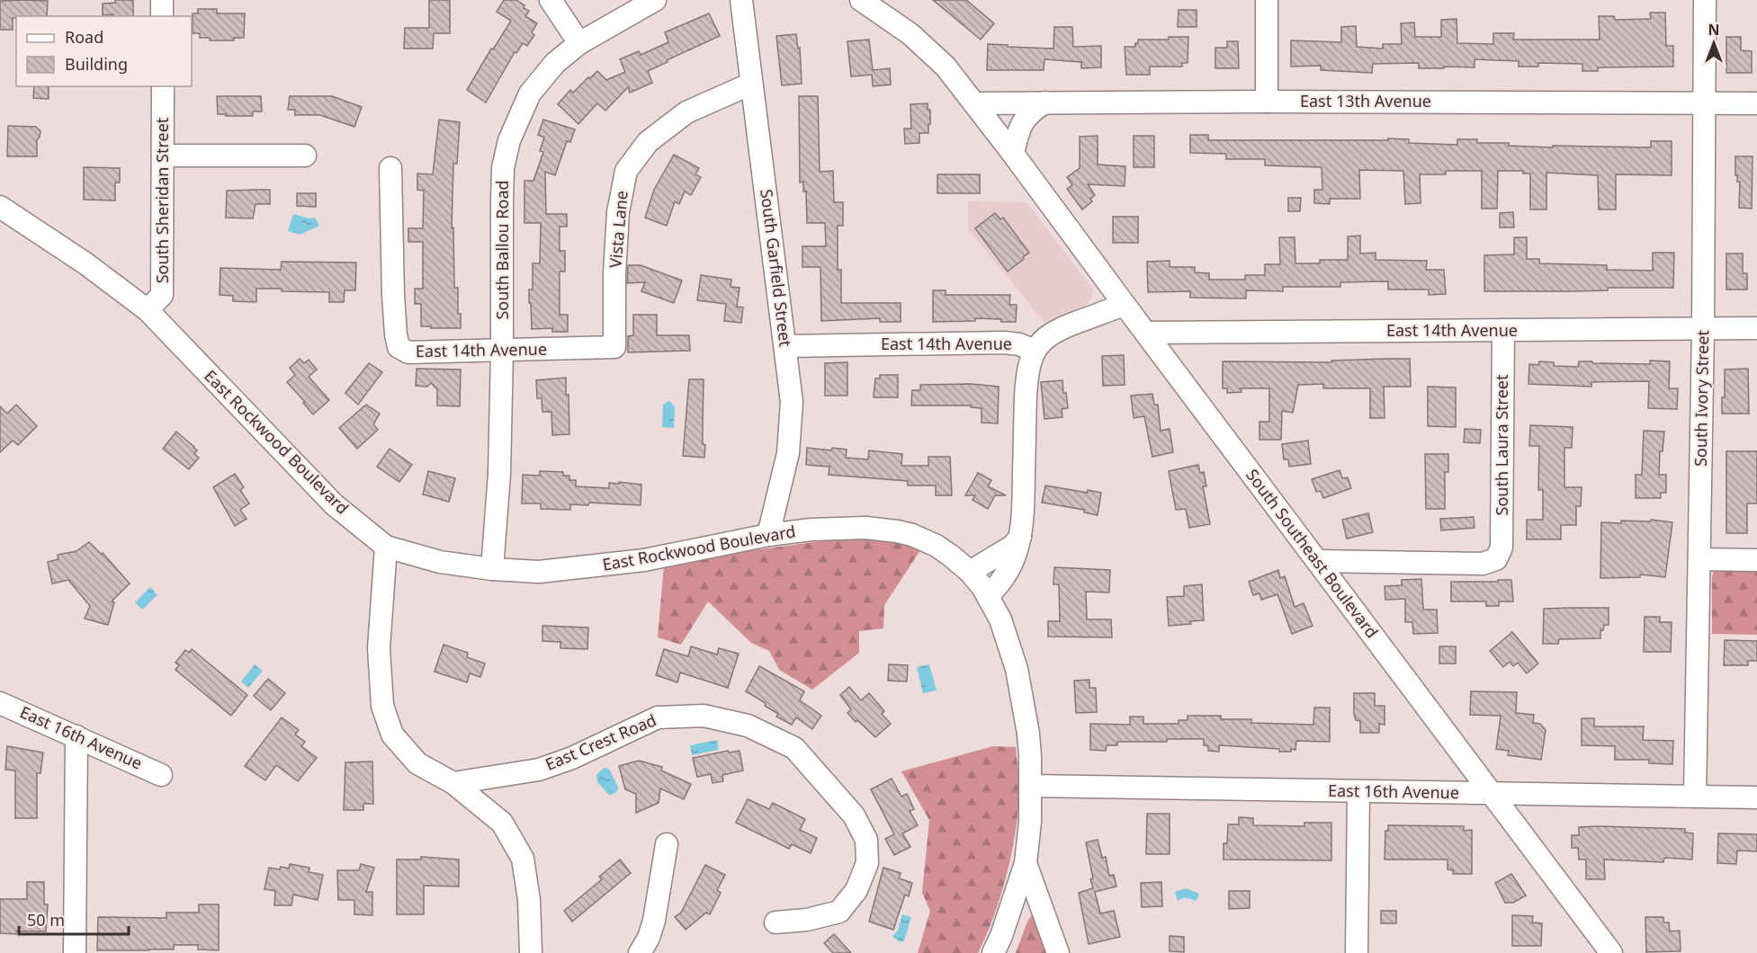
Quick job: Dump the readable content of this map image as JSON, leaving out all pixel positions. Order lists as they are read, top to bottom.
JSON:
{
  "streets": {
    "street": [
      "East 13th Avenue",
      "South Sheridan Street",
      "Vista Lane",
      "South Ballou Road",
      "South Garfield Street",
      "East 14th Avenue",
      "South Ivory Street",
      "East Rockwood Boulevard",
      "South Laura Street",
      "South Southeast Boulevard",
      "East 16th Avenue",
      "East Crest Road"
    ]
  },
  "crossings": [
    ["East 13th Avenue", "South Ivory Street"],
    ["East 13th Avenue", "South Southeast Boulevard"],
    ["South Sheridan Street", "East Rockwood Boulevard"],
    ["Vista Lane", "South Garfield Street"],
    ["Vista Lane", "East 14th Avenue"],
    ["South Ballou Road", "East 14th Avenue"],
    ["South Ballou Road", "East Rockwood Boulevard"],
    ["South Garfield Street", "East 14th Avenue"],
    ["South Garfield Street", "East Rockwood Boulevard"],
    ["East 14th Avenue", "South Ivory Street"],
    ["East 14th Avenue", "South Laura Street"],
    ["East 14th Avenue", "South Southeast Boulevard"],
    ["South Ivory Street", "East 16th Avenue"],
    ["East Rockwood Boulevard", "East 16th Avenue"],
    ["South Laura Street", "South Southeast Boulevard"],
    ["South Southeast Boulevard", "East 16th Avenue"]
  ],
  "legend": ["Road", "Building"],
  "scale_bar": "50 m",
  "north": "top"
}
